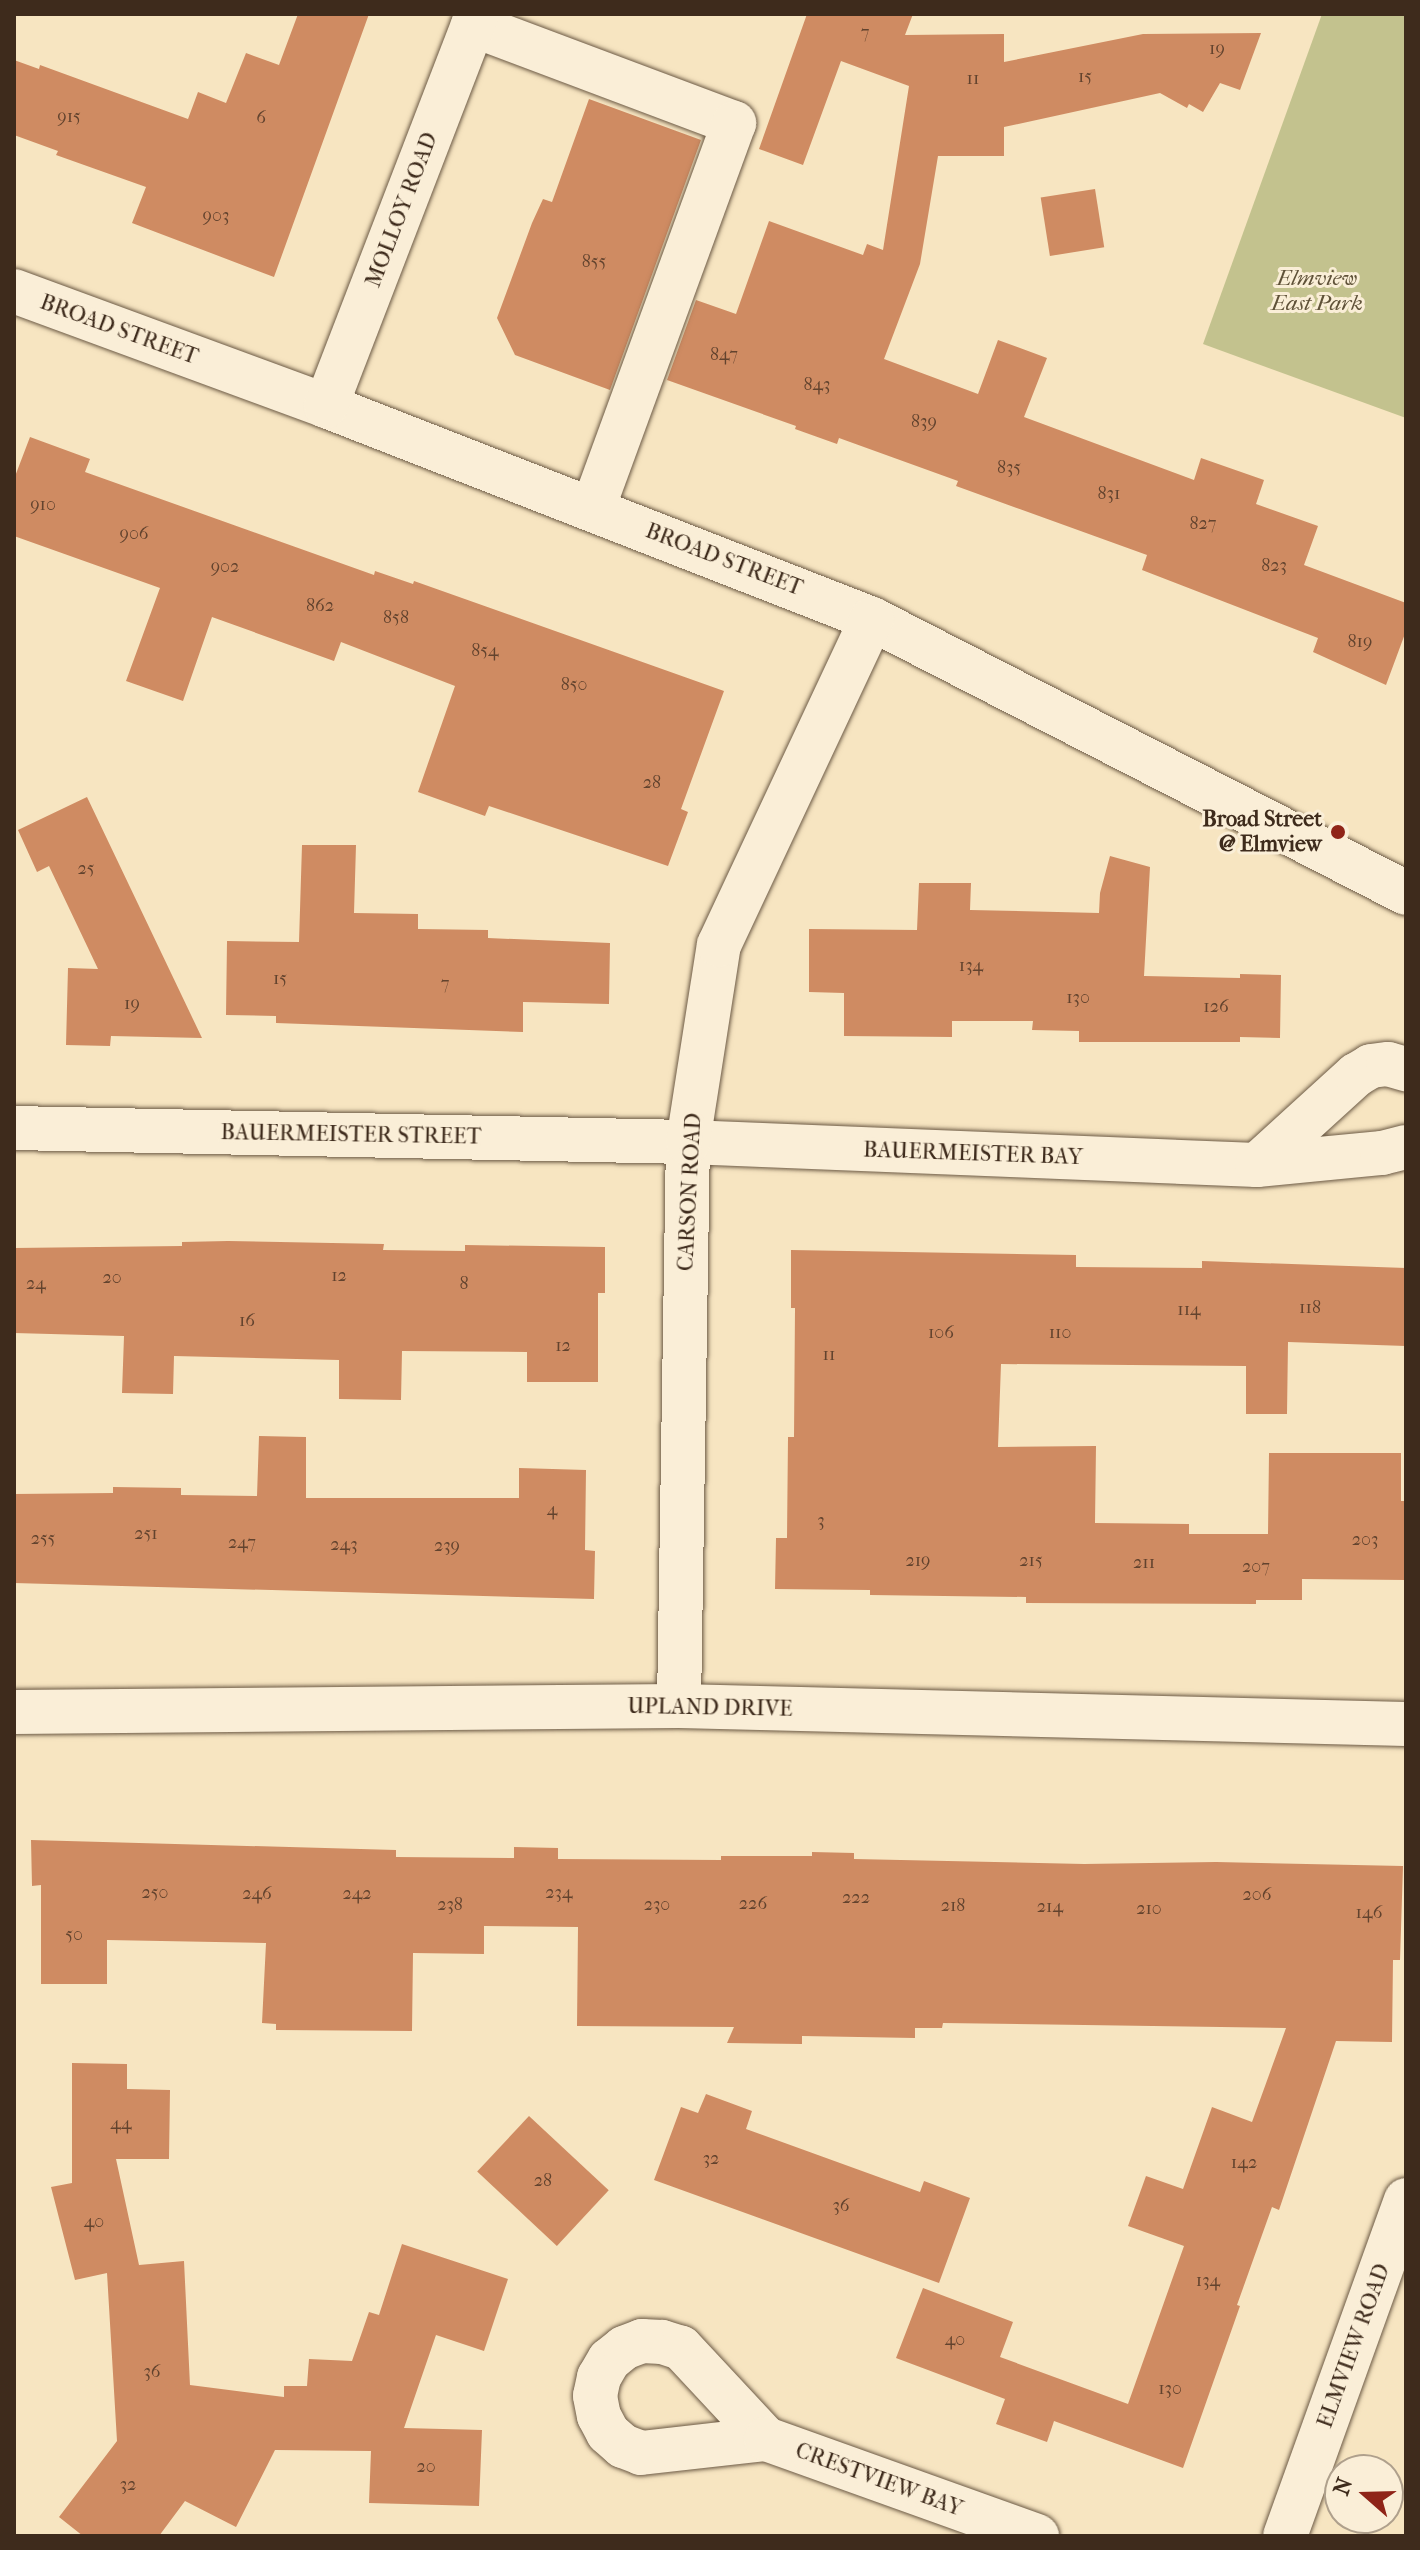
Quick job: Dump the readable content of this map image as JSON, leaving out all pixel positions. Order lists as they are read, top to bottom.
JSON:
{
  "streets": {
    "street": [
      "MOLLOY ROAD",
      "BROAD STREET",
      "BAUERMEISTER STREET",
      "BAUERMEISTER BAY",
      "CARSON ROAD",
      "UPLAND DRIVE",
      "ELMVIEW ROAD",
      "CRESTVIEW BAY"
    ]
  },
  "crossings": [
    ["MOLLOY ROAD", "BROAD STREET"],
    ["BROAD STREET", "CARSON ROAD"],
    ["BAUERMEISTER STREET", "BAUERMEISTER BAY"],
    ["BAUERMEISTER STREET", "CARSON ROAD"],
    ["BAUERMEISTER BAY", "CARSON ROAD"],
    ["CARSON ROAD", "UPLAND DRIVE"]
  ],
  "parks": ["Elmview East Park"],
  "places": ["Broad Street @ Elmview"],
  "house_numbers": [
    "7",
    "19",
    "15",
    "11",
    "915",
    "6",
    "903",
    "855",
    "847",
    "843",
    "839",
    "835",
    "831",
    "910",
    "827",
    "906",
    "823",
    "902",
    "862",
    "858",
    "819",
    "854",
    "850",
    "28",
    "25",
    "134",
    "15",
    "7",
    "130",
    "19",
    "126",
    "12",
    "20",
    "24",
    "8",
    "118",
    "114",
    "16",
    "106",
    "110",
    "12",
    "11",
    "4",
    "3",
    "251",
    "255",
    "203",
    "247",
    "243",
    "239",
    "219",
    "215",
    "211",
    "207",
    "250",
    "234",
    "246",
    "242",
    "206",
    "222",
    "226",
    "238",
    "230",
    "218",
    "214",
    "210",
    "146",
    "50",
    "44",
    "32",
    "142",
    "28",
    "36",
    "40",
    "134",
    "40",
    "36",
    "130",
    "20",
    "32"
  ],
  "north": "left"
}
